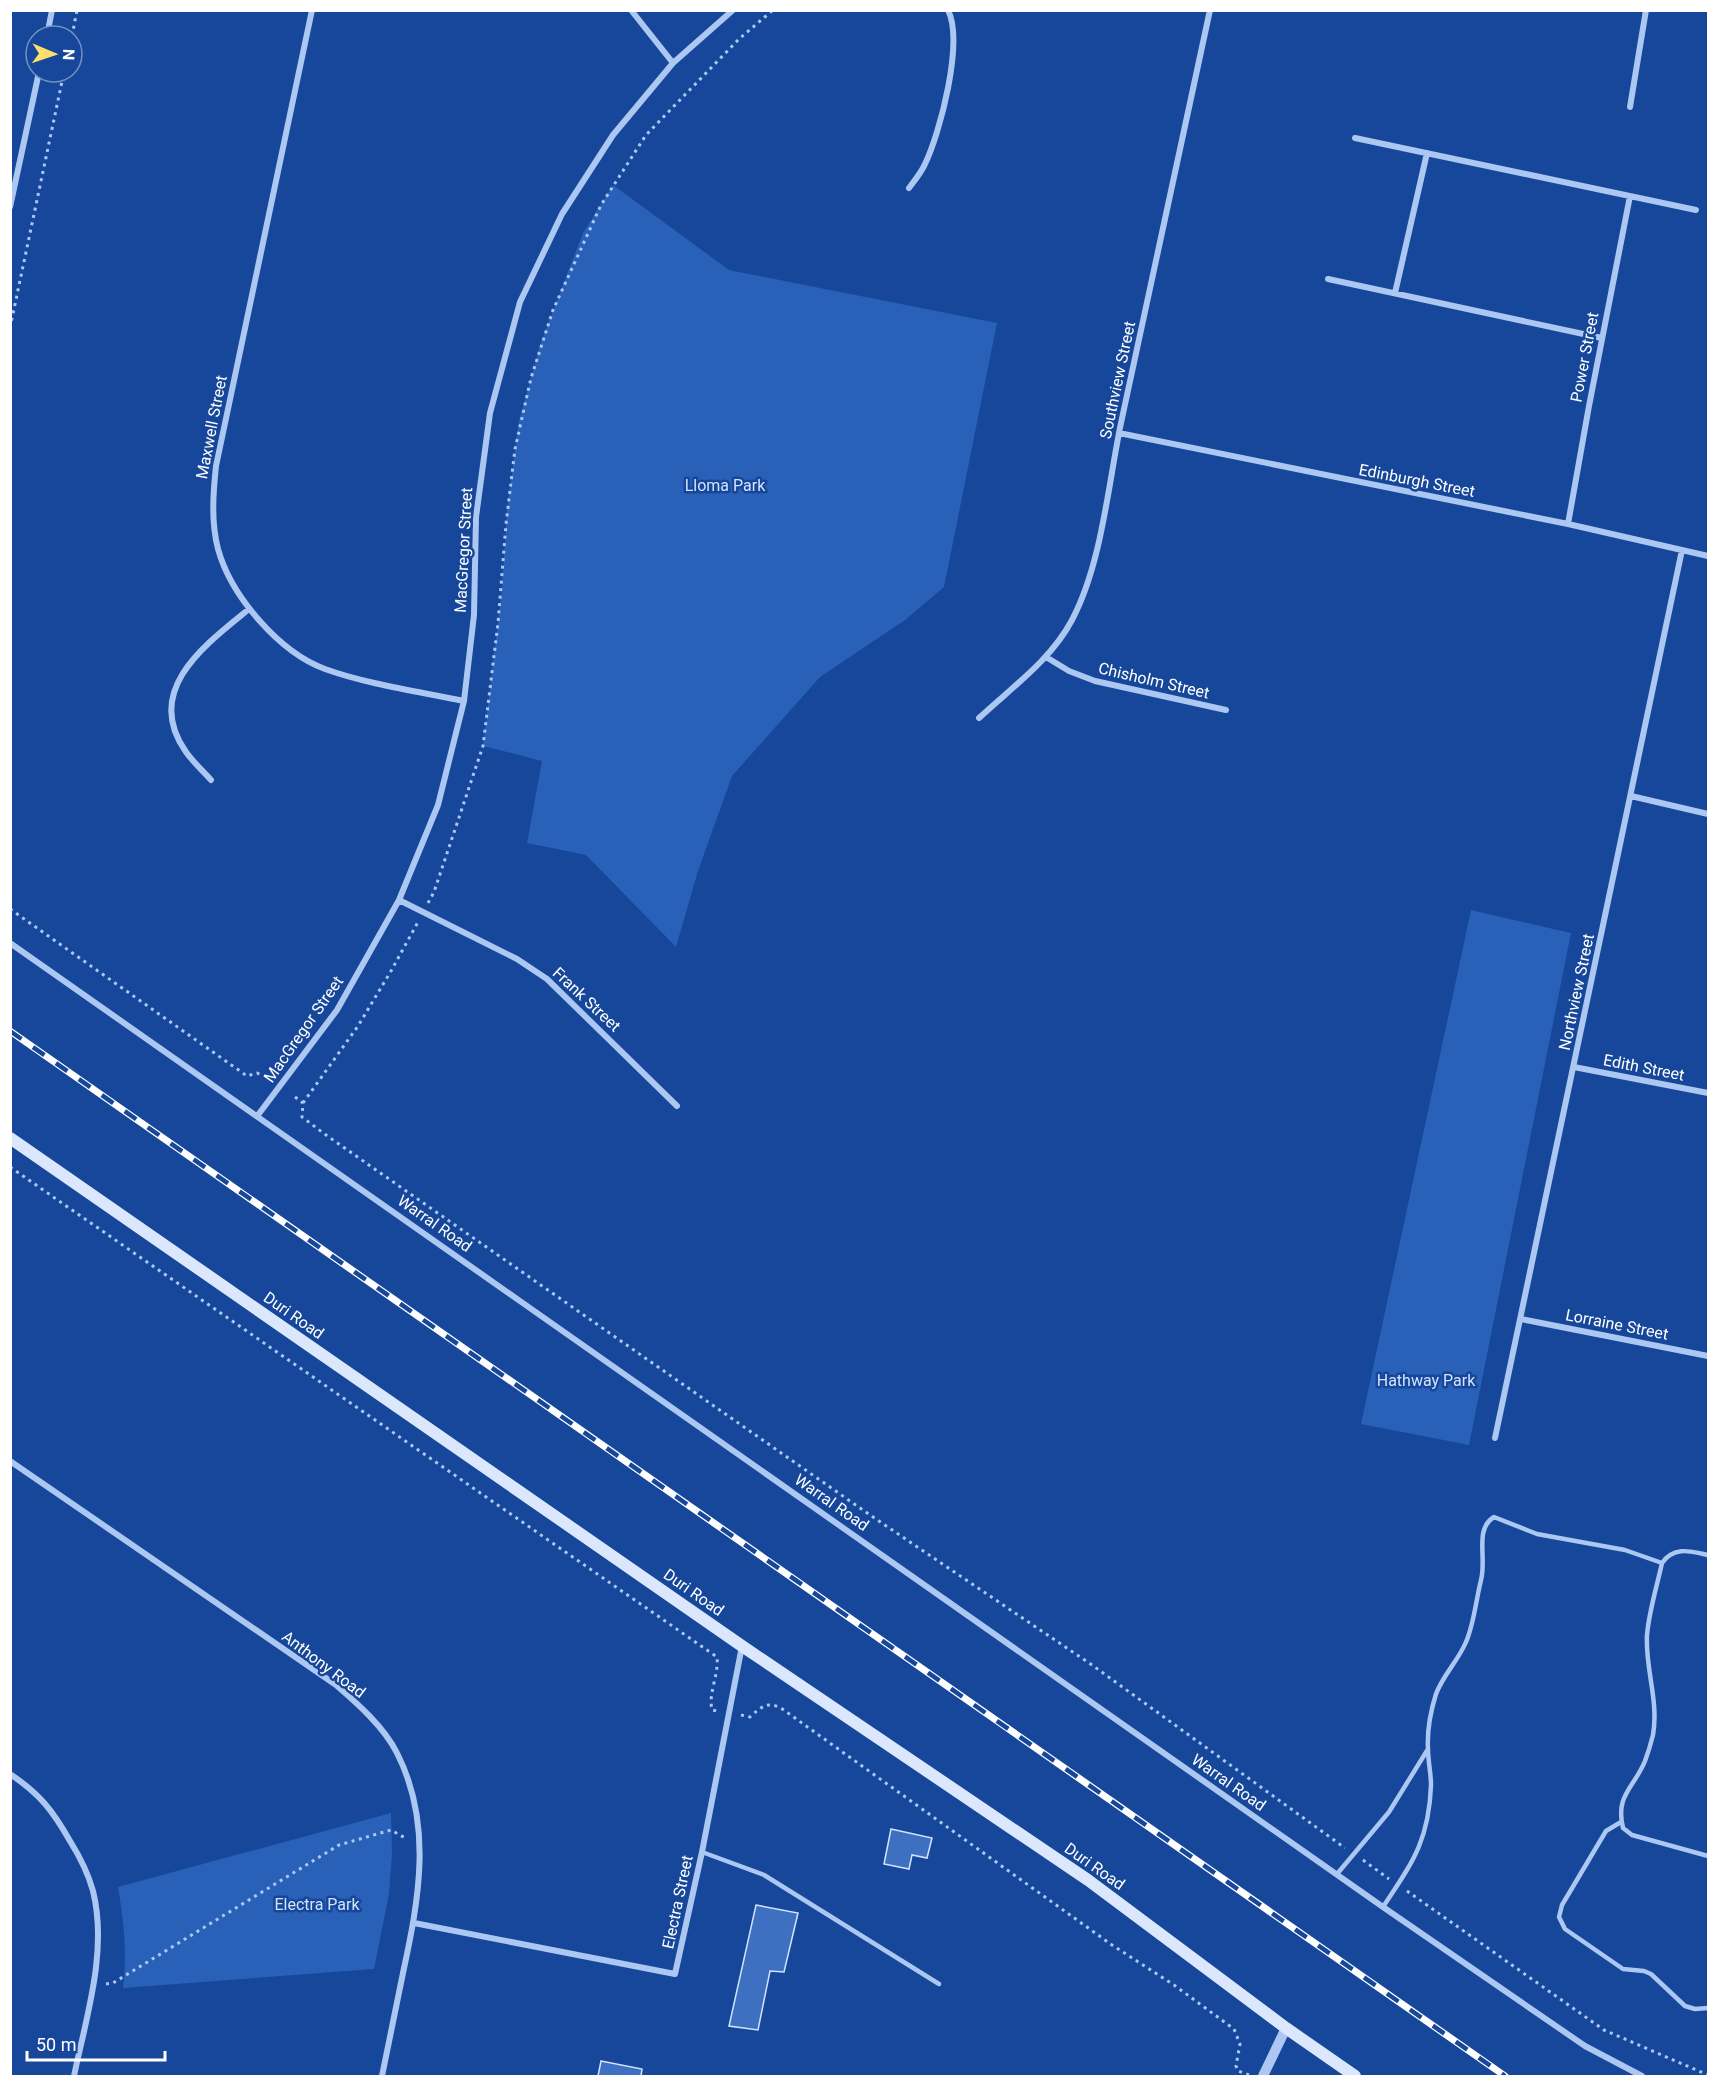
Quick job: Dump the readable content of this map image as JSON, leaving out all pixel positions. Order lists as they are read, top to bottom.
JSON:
{
  "streets": {
    "main road": ["Duri Road"],
    "street": [
      "Power Street",
      "Southview Street",
      "Maxwell Street",
      "Edinburgh Street",
      "MacGregor Street",
      "Chisholm Street",
      "Northview Street",
      "Frank Street",
      "Edith Street",
      "Warral Road",
      "Lorraine Street",
      "Anthony Road",
      "Electra Street"
    ]
  },
  "crossings": [
    ["Power Street", "Edinburgh Street"],
    ["Southview Street", "Edinburgh Street"],
    ["Southview Street", "Chisholm Street"],
    ["Maxwell Street", "MacGregor Street"],
    ["Edinburgh Street", "Northview Street"],
    ["MacGregor Street", "Frank Street"],
    ["MacGregor Street", "Warral Road"],
    ["Northview Street", "Edith Street"],
    ["Northview Street", "Lorraine Street"],
    ["Duri Road", "Electra Street"],
    ["Anthony Road", "Electra Street"]
  ],
  "parks": ["Lloma Park", "Hathway Park", "Electra Park"],
  "scale_bar": "50 m",
  "north": "right"
}
